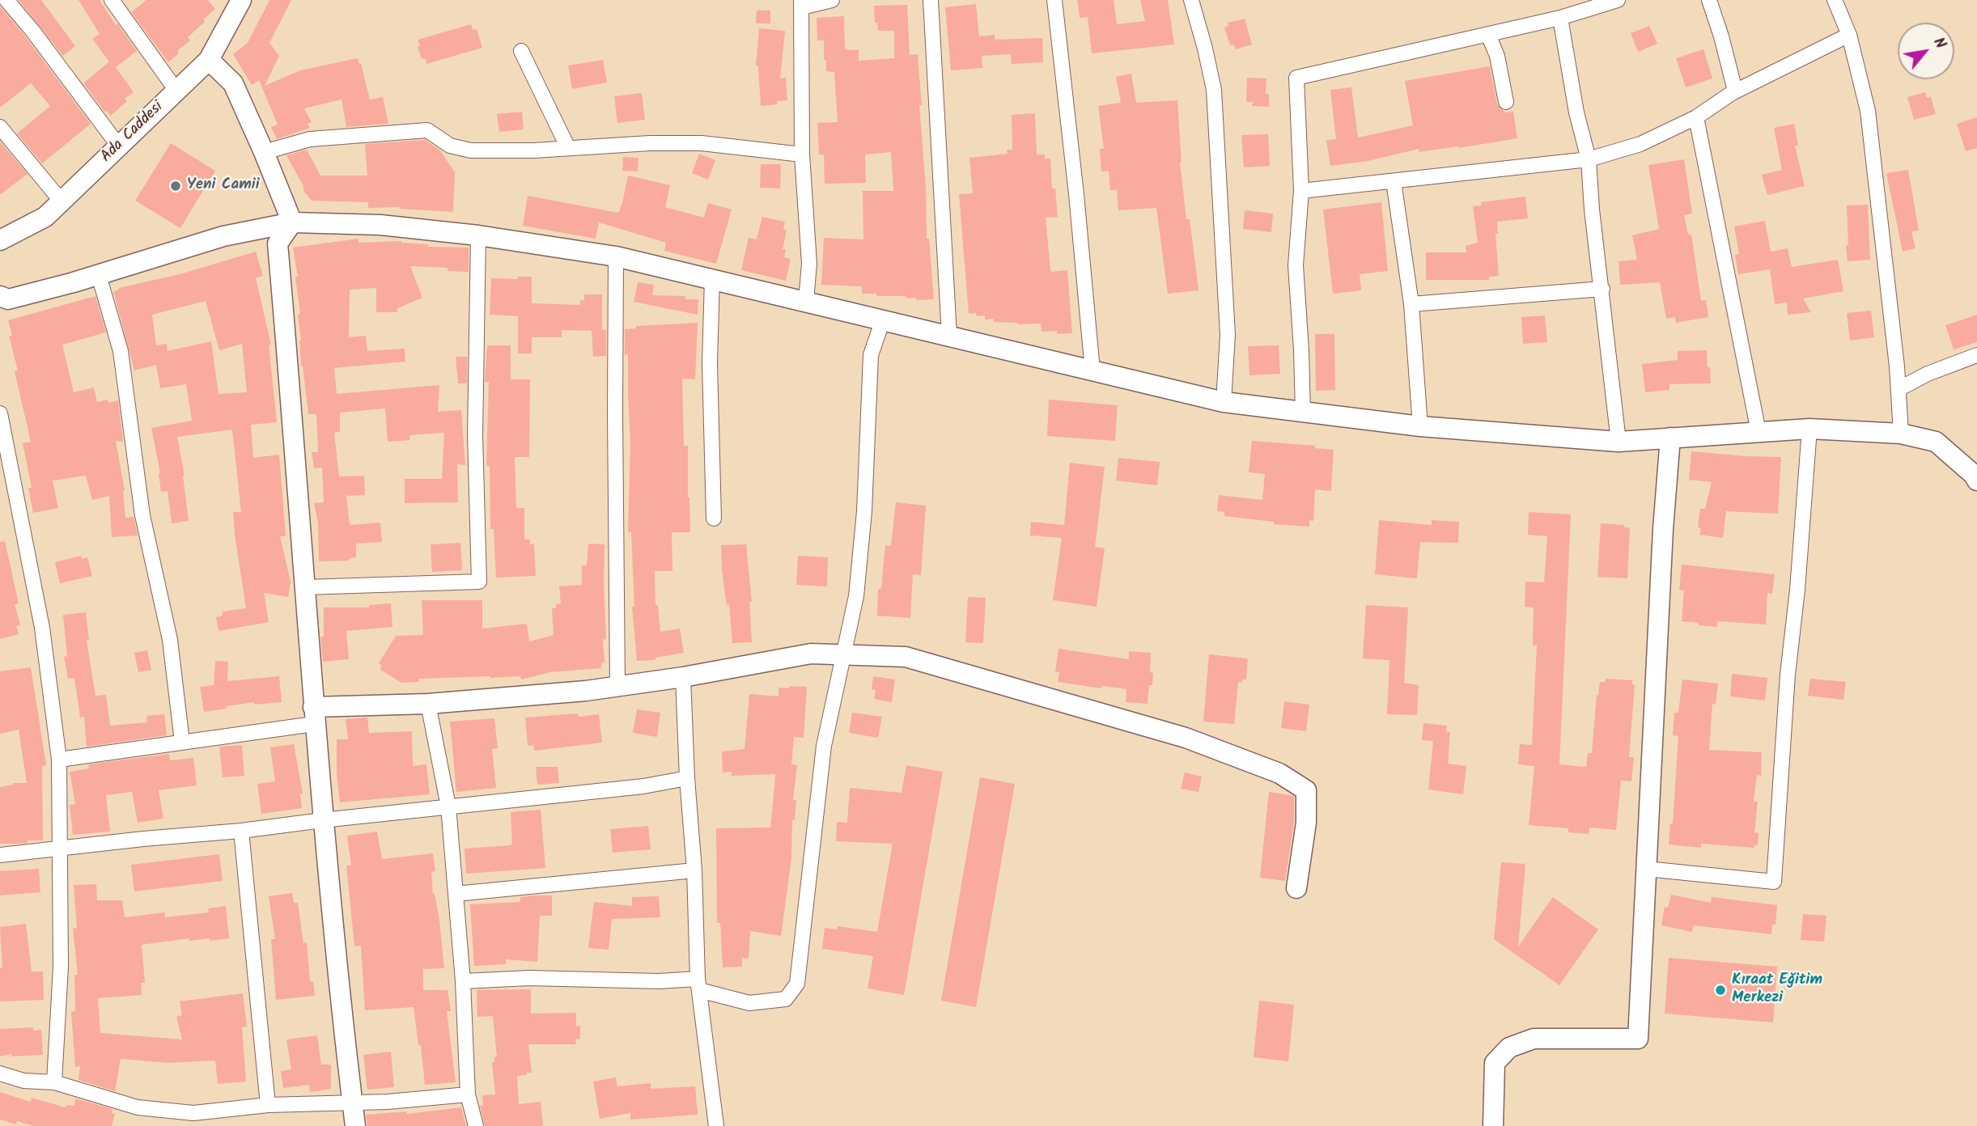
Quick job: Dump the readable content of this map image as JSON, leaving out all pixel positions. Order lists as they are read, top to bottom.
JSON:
{
  "streets": {
    "street": ["Ada Caddesi"]
  },
  "places": ["Yeni Camii", "Kıraat Eğitim Merkezi"],
  "north": "top right"
}
